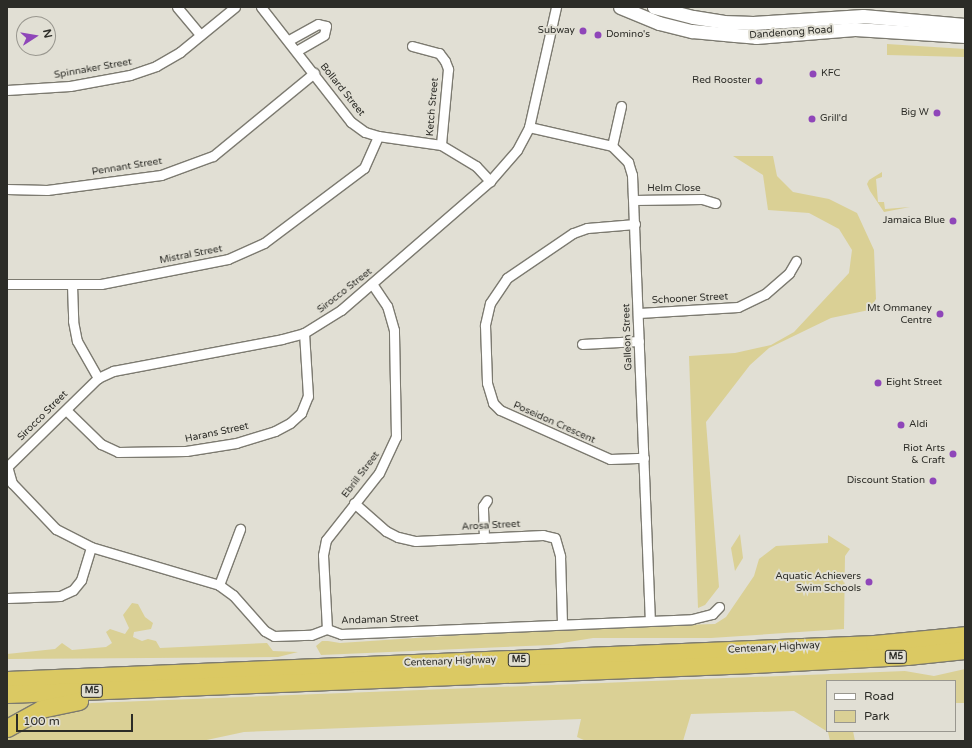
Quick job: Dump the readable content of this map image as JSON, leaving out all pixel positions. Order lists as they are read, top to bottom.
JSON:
{
  "streets": {
    "highway": ["Centenary Highway", "M5"],
    "main road": ["Dandenong Road"],
    "street": [
      "Spinnaker Street",
      "Bollard Street",
      "Ketch Street",
      "Pennant Street",
      "Helm Close",
      "Mistral Street",
      "Sirocco Street",
      "Schooner Street",
      "Galleon Street",
      "Poseidon Crescent",
      "Harans Street",
      "Ebrill Street",
      "Arosa Street",
      "Andaman Street"
    ]
  },
  "crossings": [
    ["Bollard Street", "Ketch Street"],
    ["Bollard Street", "Pennant Street"],
    ["Bollard Street", "Mistral Street"],
    ["Bollard Street", "Sirocco Street"],
    ["Helm Close", "Galleon Street"],
    ["Sirocco Street", "Harans Street"],
    ["Sirocco Street", "Ebrill Street"],
    ["Sirocco Street", "Andaman Street"],
    ["Schooner Street", "Galleon Street"],
    ["Galleon Street", "Poseidon Crescent"],
    ["Galleon Street", "Andaman Street"],
    ["Ebrill Street", "Arosa Street"],
    ["Ebrill Street", "Andaman Street"],
    ["Arosa Street", "Andaman Street"]
  ],
  "places": [
    "Subway",
    "Domino's",
    "KFC",
    "Red Rooster",
    "Big W",
    "Grill'd",
    "Jamaica Blue",
    "Mt Ommaney Centre",
    "Eight Street",
    "Aldi",
    "Riot Arts & Craft",
    "Discount Station",
    "Aquatic Achievers Swim Schools"
  ],
  "legend": ["Road", "Park"],
  "scale_bar": "100 m",
  "north": "right"
}
